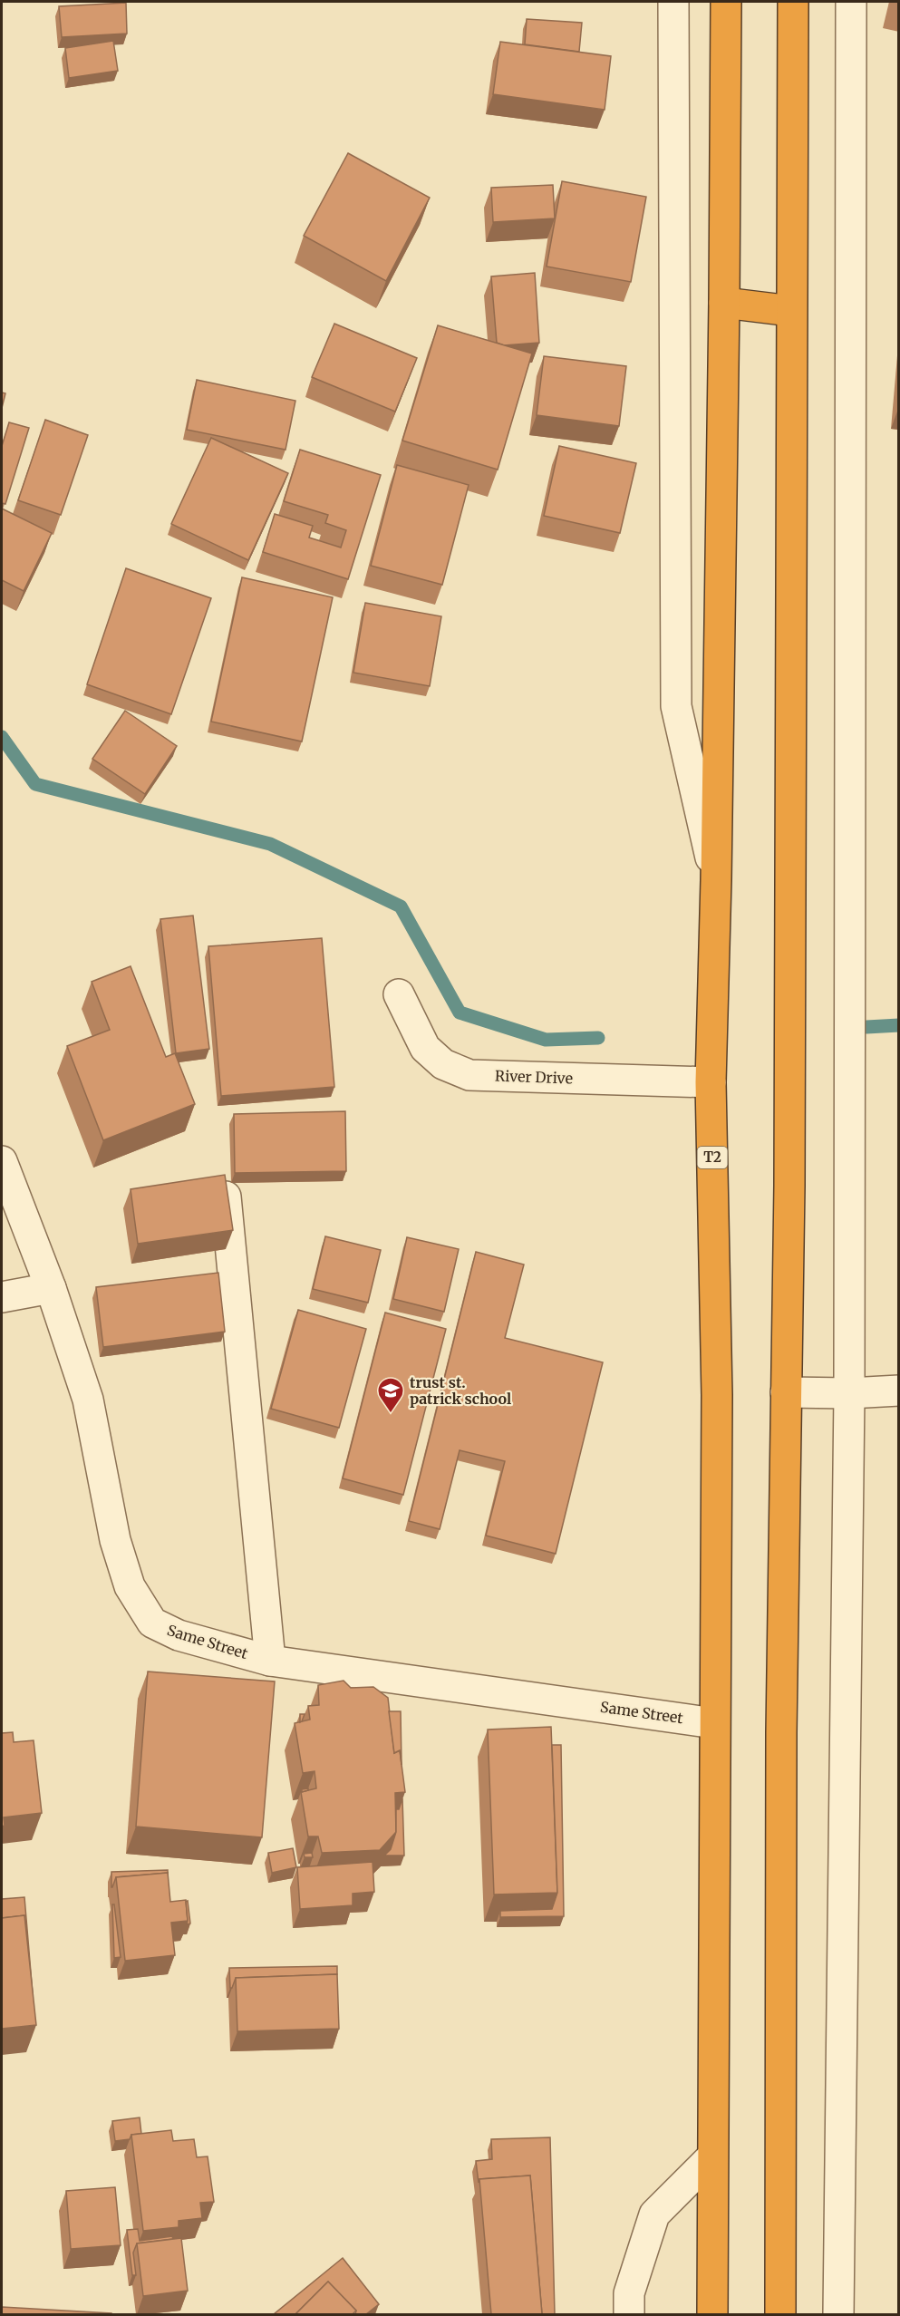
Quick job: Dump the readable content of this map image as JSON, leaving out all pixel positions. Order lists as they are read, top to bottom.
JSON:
{
  "streets": {
    "highway": ["T2"],
    "street": ["River Drive", "Same Street"]
  },
  "crossings": [
    ["River Drive", "T2"],
    ["T2", "Same Street"]
  ],
  "places": {
    "school or university": ["trust st. patrick school"]
  }
}
